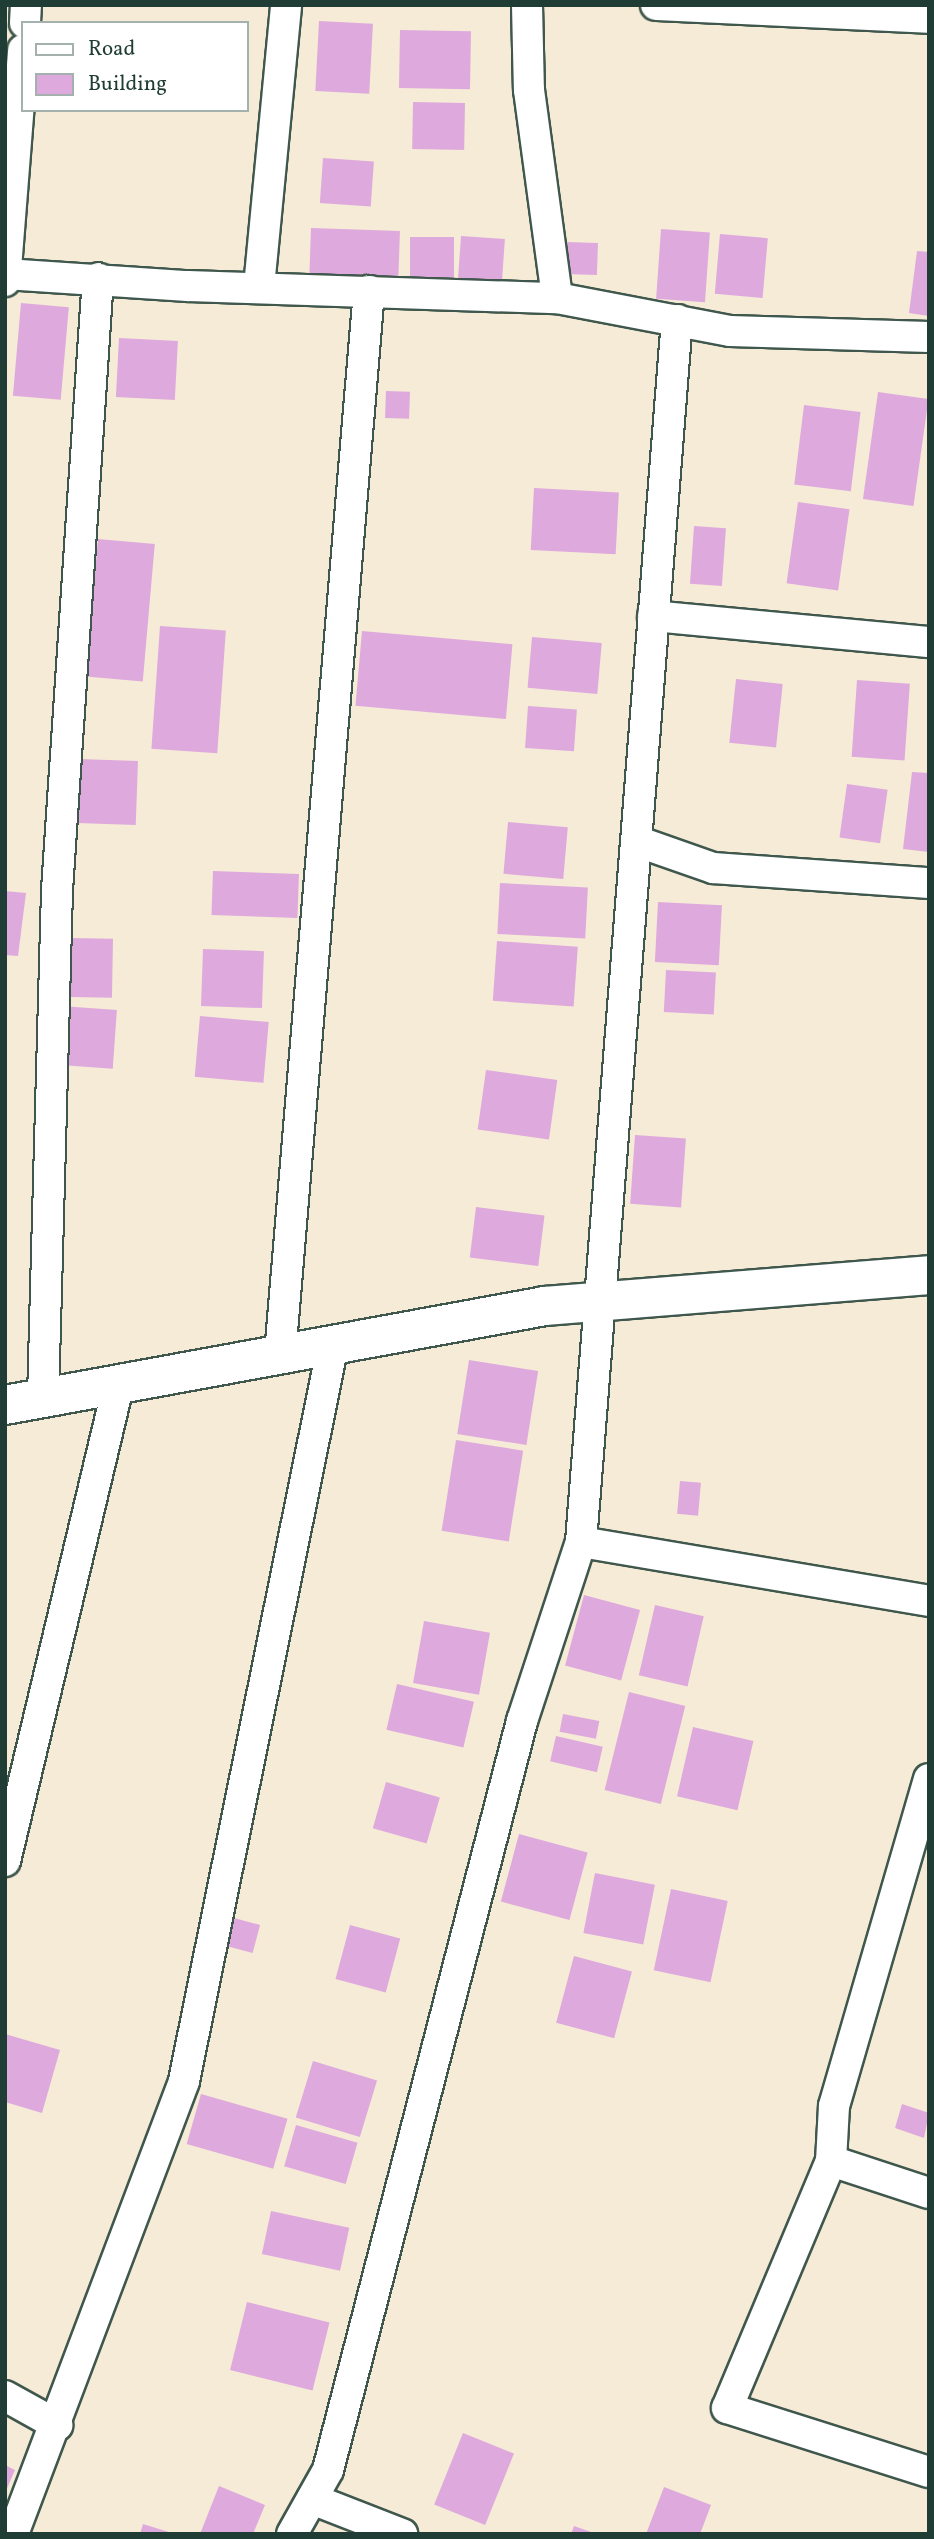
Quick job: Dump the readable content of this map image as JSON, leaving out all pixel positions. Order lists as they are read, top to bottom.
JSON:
{
  "legend": ["Road", "Building"]
}
